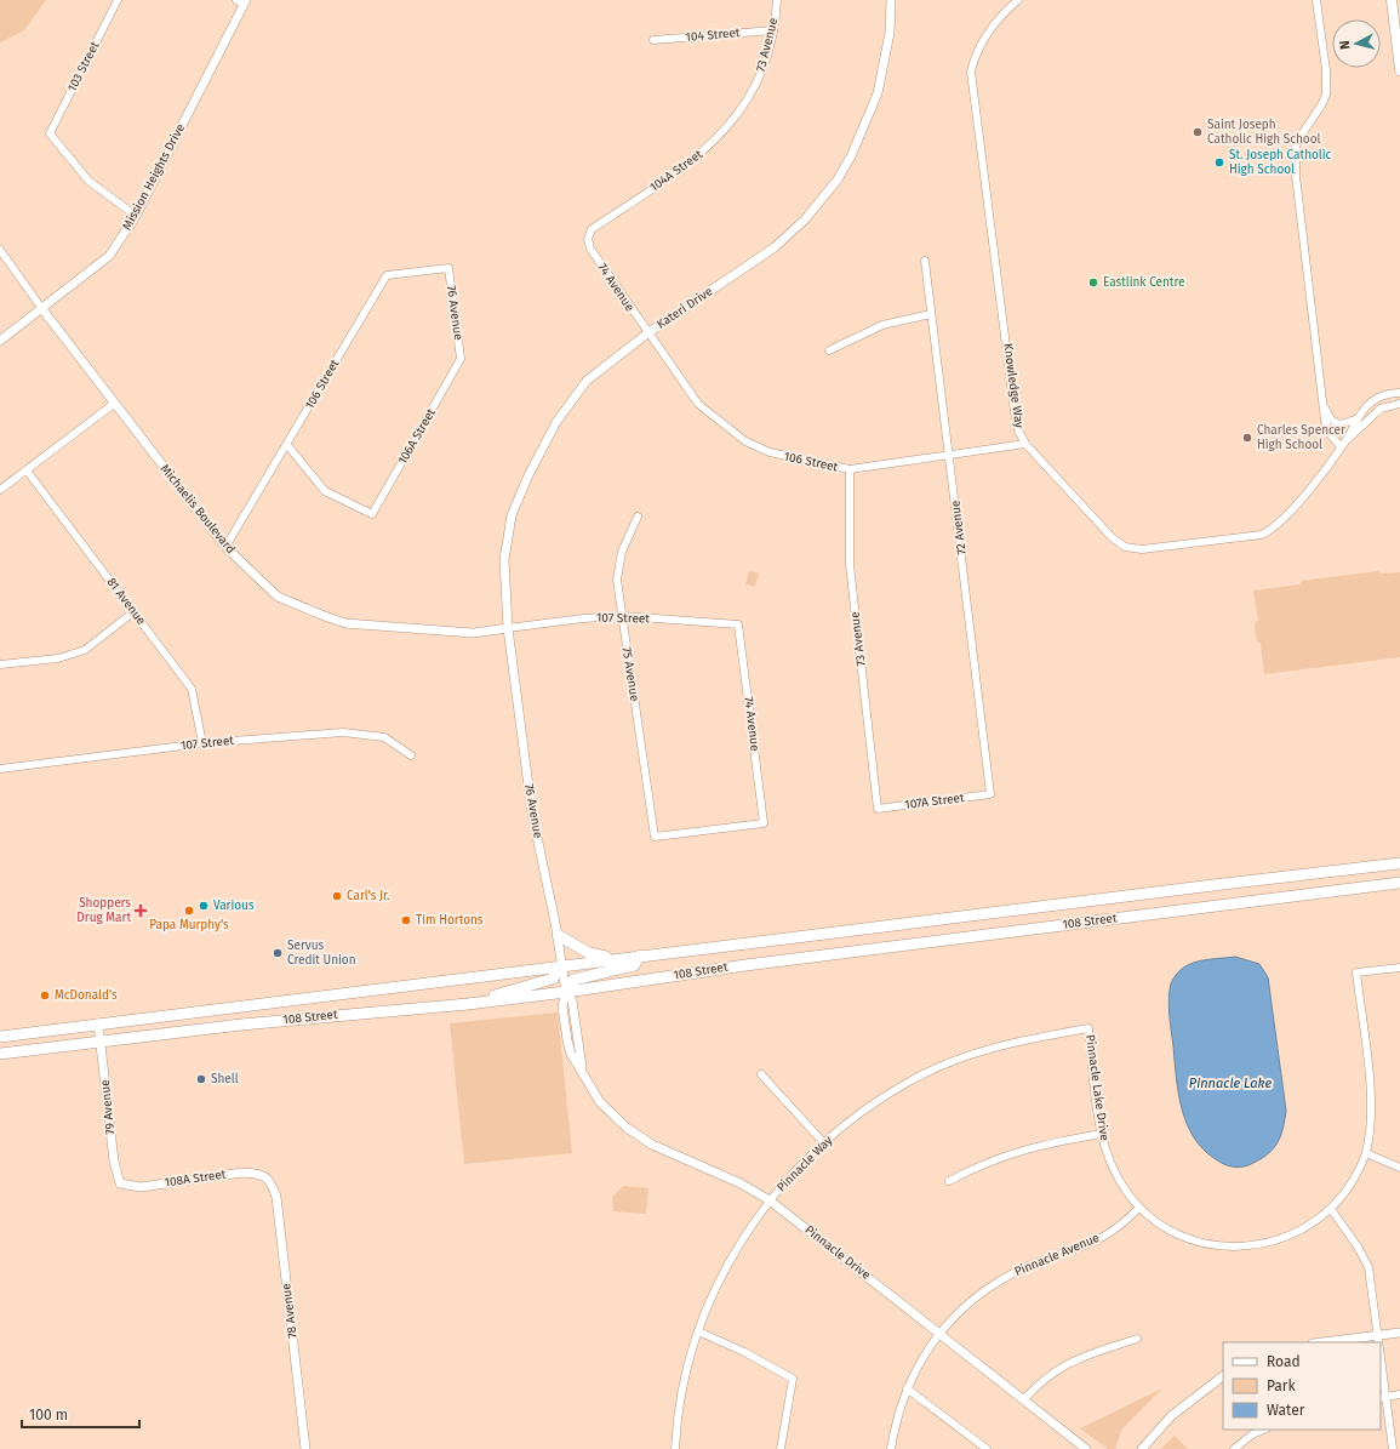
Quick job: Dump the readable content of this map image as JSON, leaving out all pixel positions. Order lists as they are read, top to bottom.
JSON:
{
  "streets": {
    "main road": ["108 Street"],
    "street": [
      "104 Street",
      "73 Avenue",
      "103 Street",
      "104A Street",
      "Mission Heights Drive",
      "74 Avenue",
      "Kateri Drive",
      "76 Avenue",
      "106 Street",
      "Knowledge Way",
      "106A Street",
      "Michaelis Boulevard",
      "72 Avenue",
      "81 Avenue",
      "107 Street",
      "75 Avenue",
      "107A Street",
      "Pinnacle Lake Drive",
      "79 Avenue",
      "Pinnacle Way",
      "108A Street",
      "Pinnacle Drive",
      "Pinnacle Avenue",
      "78 Avenue"
    ]
  },
  "crossings": [
    ["104 Street", "73 Avenue"],
    ["73 Avenue", "104A Street"],
    ["73 Avenue", "106 Street"],
    ["73 Avenue", "107A Street"],
    ["103 Street", "Mission Heights Drive"],
    ["104A Street", "74 Avenue"],
    ["Mission Heights Drive", "Michaelis Boulevard"],
    ["74 Avenue", "Kateri Drive"],
    ["74 Avenue", "106 Street"],
    ["74 Avenue", "107 Street"],
    ["74 Avenue", "75 Avenue"],
    ["Kateri Drive", "76 Avenue"],
    ["Kateri Drive", "106 Street"],
    ["Kateri Drive", "Michaelis Boulevard"],
    ["Kateri Drive", "107 Street"],
    ["76 Avenue", "106 Street"],
    ["76 Avenue", "106A Street"],
    ["76 Avenue", "Michaelis Boulevard"],
    ["76 Avenue", "107 Street"],
    ["76 Avenue", "108 Street"],
    ["76 Avenue", "Pinnacle Drive"],
    ["106 Street", "Knowledge Way"],
    ["106 Street", "106A Street"],
    ["106 Street", "Michaelis Boulevard"],
    ["106 Street", "72 Avenue"],
    ["Michaelis Boulevard", "107 Street"],
    ["72 Avenue", "107A Street"],
    ["81 Avenue", "107 Street"],
    ["107 Street", "75 Avenue"],
    ["108 Street", "79 Avenue"],
    ["108 Street", "Pinnacle Drive"],
    ["Pinnacle Lake Drive", "Pinnacle Way"],
    ["Pinnacle Lake Drive", "Pinnacle Avenue"],
    ["79 Avenue", "108A Street"],
    ["Pinnacle Way", "Pinnacle Drive"],
    ["108A Street", "78 Avenue"],
    ["Pinnacle Drive", "Pinnacle Avenue"]
  ],
  "water": ["Pinnacle Lake"],
  "places": {
    "other": [
      "Saint Joseph Catholic High School",
      "St. Joseph Catholic High School",
      "Eastlink Centre",
      "Charles Spencer High School",
      "Carl's Jr.",
      "Various",
      "Papa Murphy's",
      "Tim Hortons",
      "Servus Credit Union",
      "McDonald's",
      "Shell"
    ],
    "health": ["Shoppers Drug Mart"]
  },
  "legend": ["Road", "Park", "Water"],
  "scale_bar": "100 m",
  "north": "left"
}
